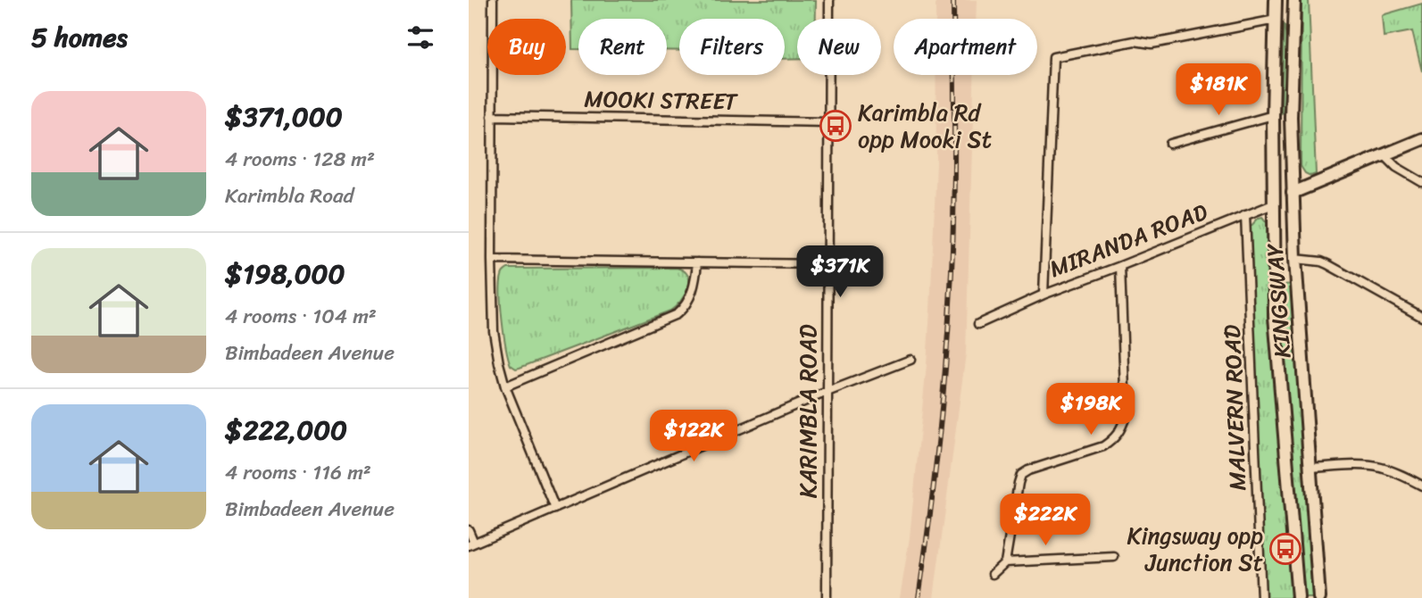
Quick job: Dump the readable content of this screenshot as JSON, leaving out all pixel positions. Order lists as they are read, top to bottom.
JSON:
{
  "streets": {
    "main road": ["MIRANDA ROAD", "KINGSWAY"],
    "street": ["MOOKI STREET", "MALVERN ROAD", "KARIMBLA ROAD"]
  },
  "crossings": [
    ["MOOKI STREET", "KARIMBLA ROAD"],
    ["MIRANDA ROAD", "KINGSWAY"],
    ["MIRANDA ROAD", "MALVERN ROAD"]
  ],
  "places": {
    "bus stop": ["Karimbla Rd opp Mooki St", "Kingsway opp Junction St"]
  },
  "page": {
    "heading": "5 homes",
    "chip": [
      "Buy",
      "Rent",
      "Filters",
      "New",
      "Apartment"
    ],
    "price": [
      "$181K",
      "$371K",
      "$198K",
      "$122K",
      "$222K"
    ],
    "list": [
      {
        "name": "$371,000",
        "note": "4 rooms · 128 m² · Karimbla Road"
      },
      {
        "name": "$198,000",
        "note": "4 rooms · 104 m² · Bimbadeen Avenue"
      },
      {
        "name": "$222,000",
        "note": "4 rooms · 116 m² · Bimbadeen Avenue"
      }
    ]
  }
}
